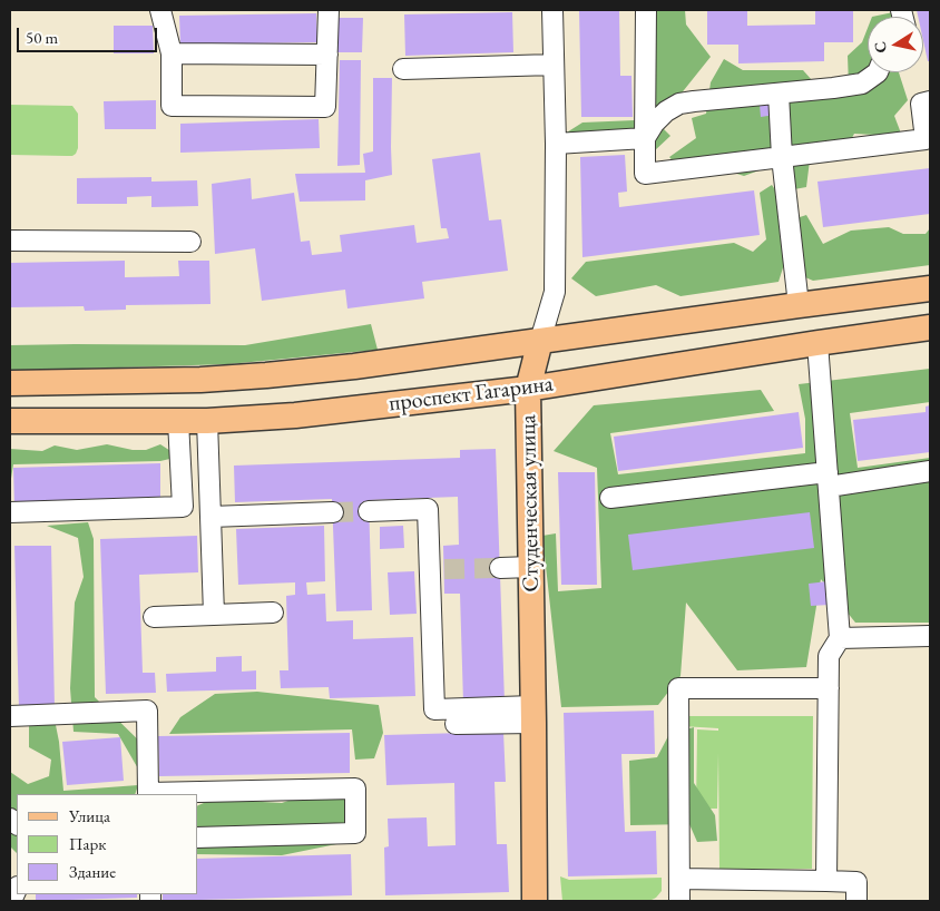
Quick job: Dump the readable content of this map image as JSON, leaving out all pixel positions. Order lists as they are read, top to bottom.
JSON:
{
  "streets": {
    "main road": ["проспект Гагарина", "Студенческая улица"]
  },
  "crossings": [
    ["проспект Гагарина", "Студенческая улица"]
  ],
  "legend": ["Улица", "Парк", "Здание"],
  "scale_bar": "50 m",
  "north": "left"
}
